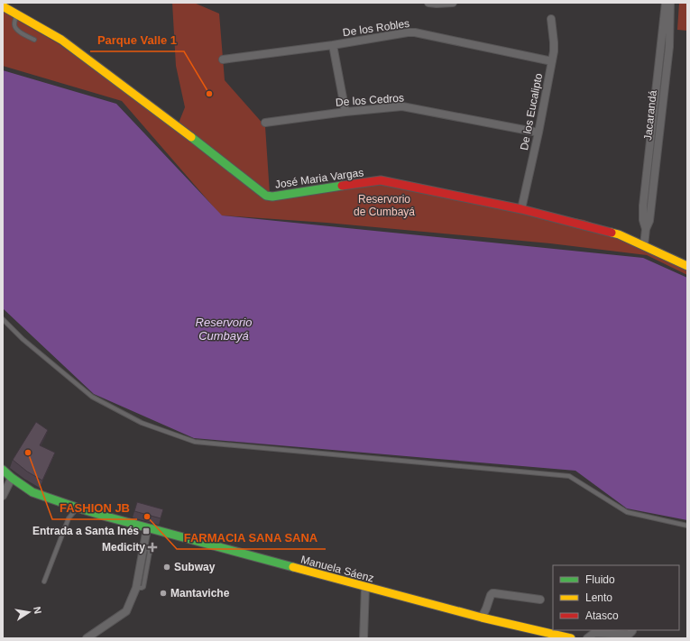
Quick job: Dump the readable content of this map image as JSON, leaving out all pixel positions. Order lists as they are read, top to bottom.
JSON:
{
  "streets": {
    "street": [
      "De los Robles",
      "De los Cedros",
      "De los Eucalipto",
      "Jacarandá",
      "José Maria Vargas",
      "Manuela Sáenz"
    ]
  },
  "crossings": [
    ["De los Robles", "De los Eucalipto"],
    ["De los Cedros", "De los Eucalipto"],
    ["De los Eucalipto", "José Maria Vargas"],
    ["Jacarandá", "José Maria Vargas"]
  ],
  "water": ["Reservorio Cumbayá"],
  "parks": ["Reservorio de Cumbayá"],
  "places": {
    "other": [
      "Parque Valle 1",
      "FASHION JB",
      "FARMACIA SANA SANA",
      "Subway",
      "Mantaviche"
    ],
    "transit": ["Entrada a Santa Inés"],
    "health": ["Medicity"]
  },
  "legend": ["Fluido", "Lento", "Atasco"],
  "north": "right"
}
